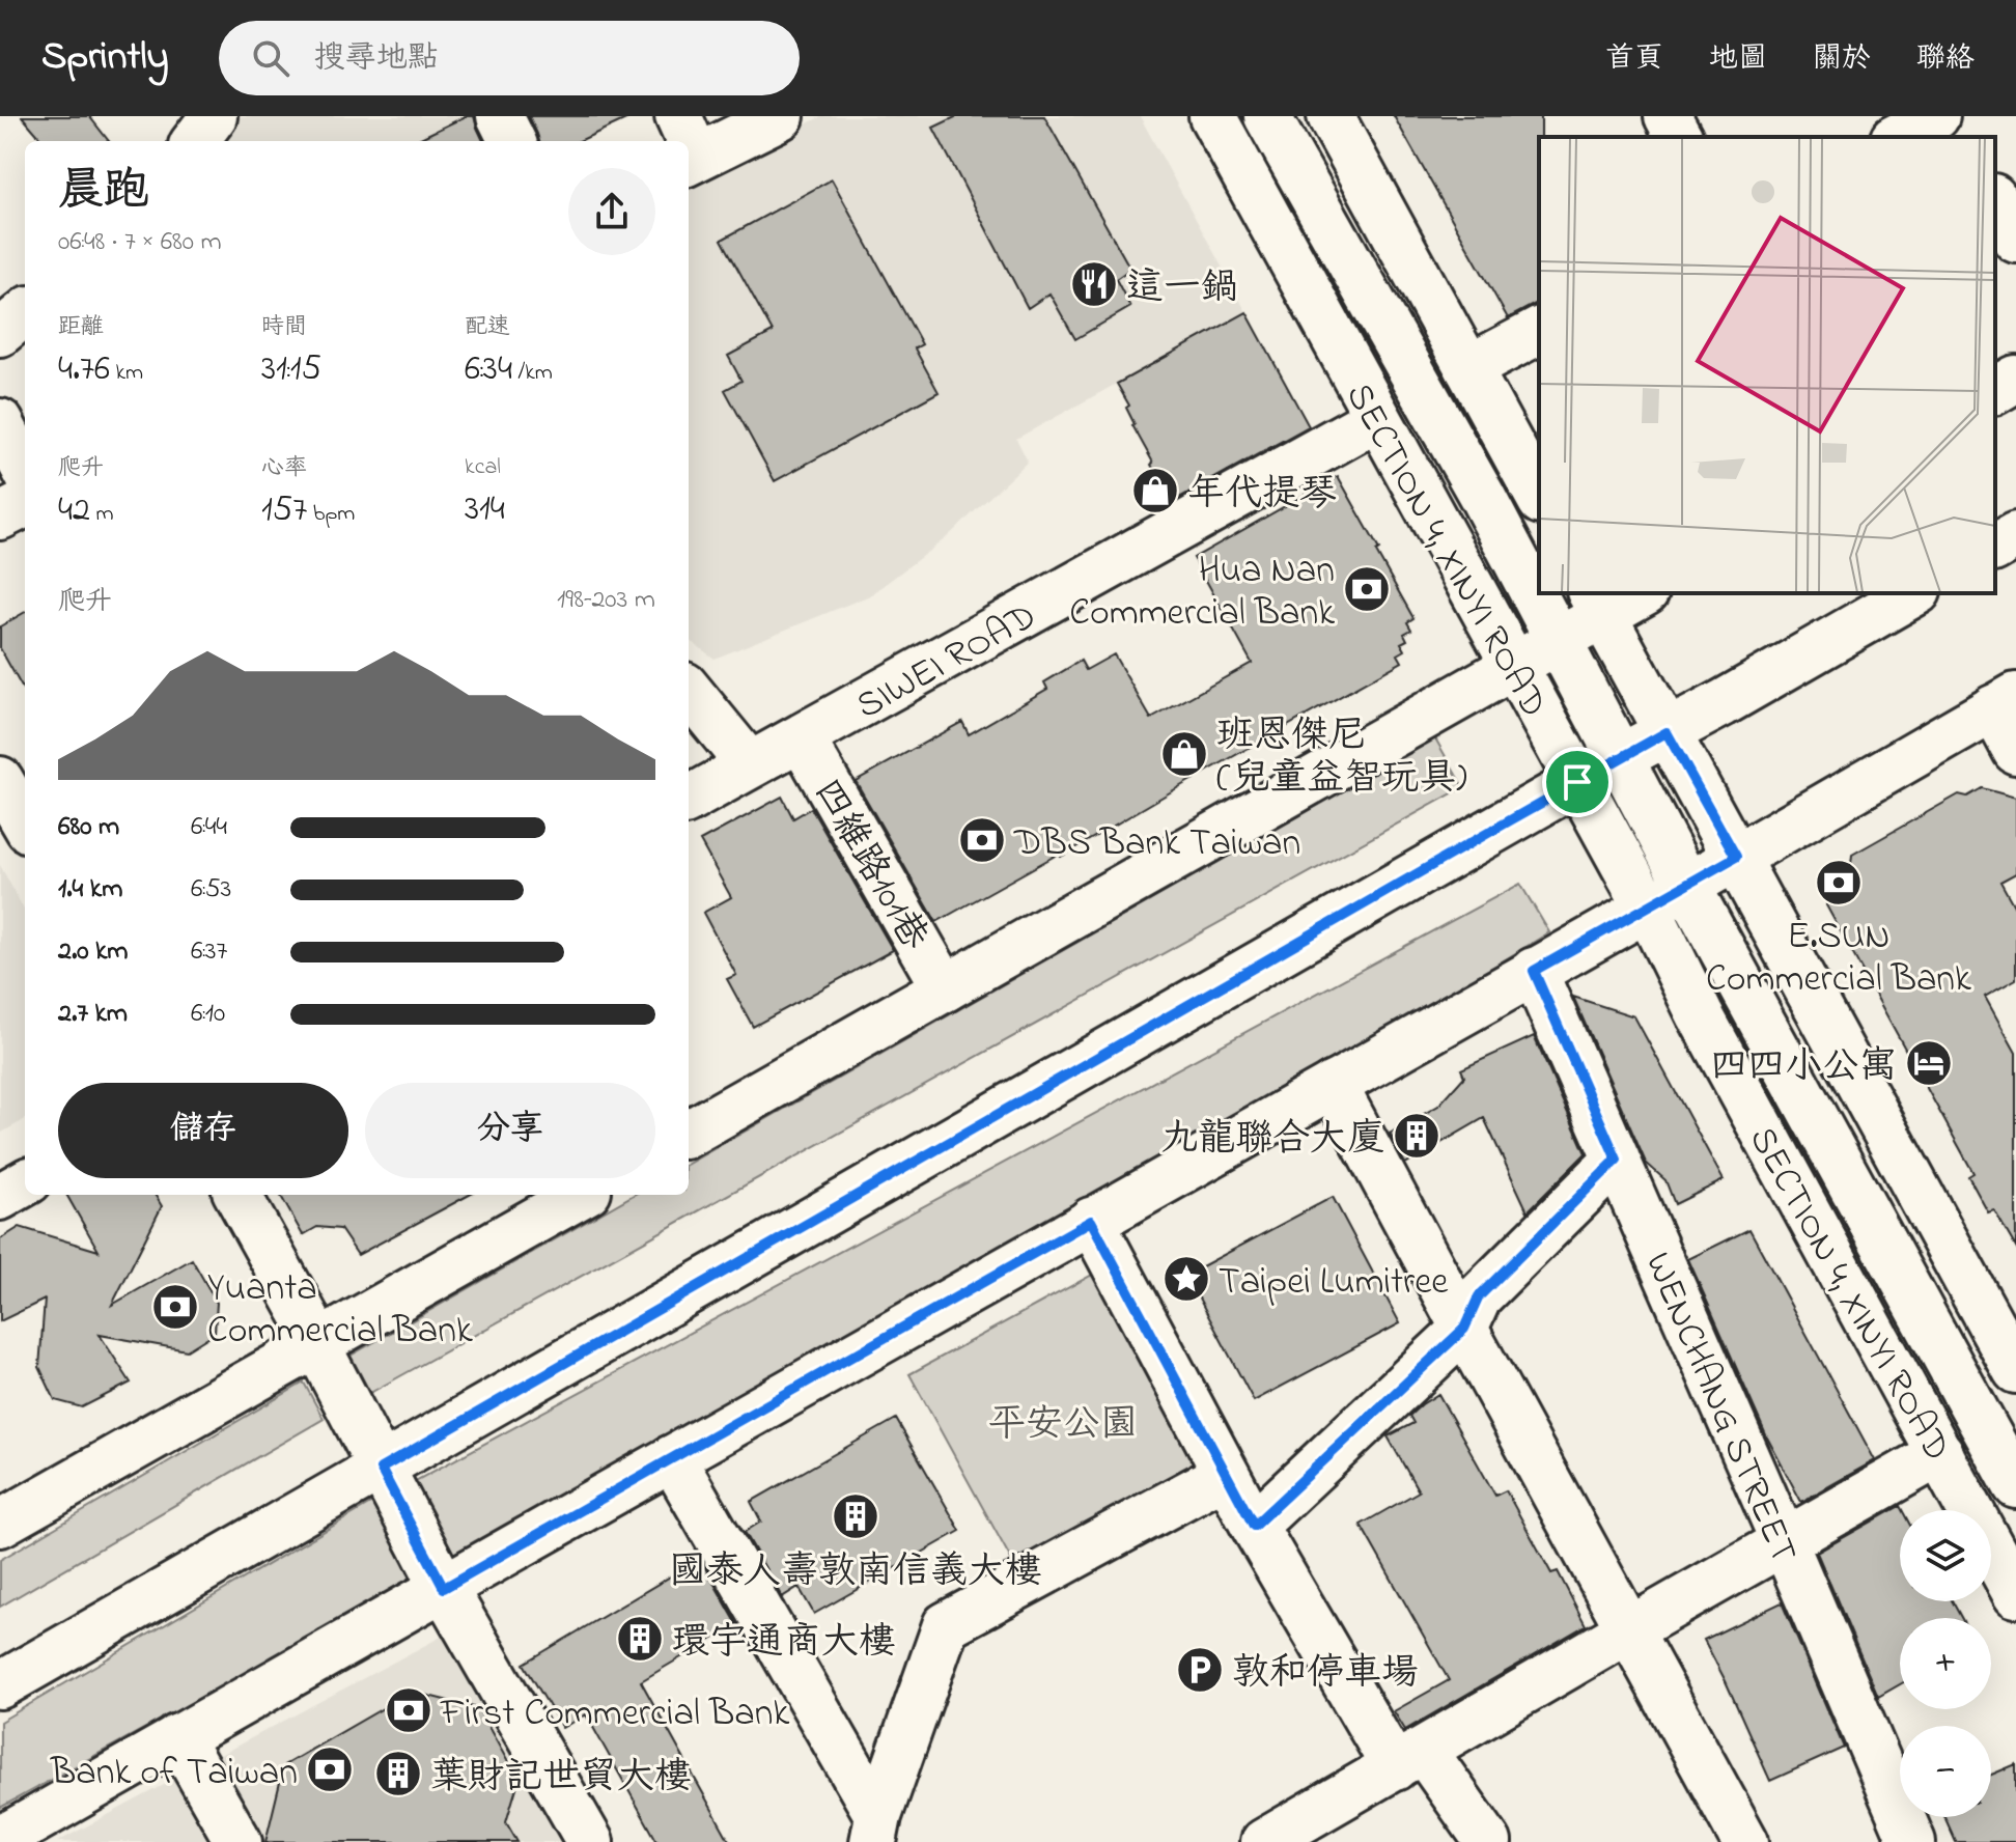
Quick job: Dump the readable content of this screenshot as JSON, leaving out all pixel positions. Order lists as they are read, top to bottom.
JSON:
{
  "streets": {
    "main road": [
      "SECTION 4, XINYI ROAD",
      "SIWEI ROAD",
      "四維路101巷",
      "WENCHANG STREET"
    ]
  },
  "crossings": [
    ["SECTION 4, XINYI ROAD", "SIWEI ROAD"],
    ["SIWEI ROAD", "四維路101巷"]
  ],
  "parks": ["平安公園"],
  "places": {
    "restaurant": ["這一鍋"],
    "shop": ["年代提琴", "班恩傑尼 (兒童益智玩具)"],
    "bank": [
      "Hua Nan Commercial Bank",
      "DBS Bank Taiwan",
      "E.SUN Commercial Bank",
      "Yuanta Commercial Bank",
      "First Commercial Bank",
      "Bank of Taiwan"
    ],
    "hotel": ["四四小公寓"],
    "building": [
      "九龍聯合大廈",
      "國泰人壽敦南信義大樓",
      "環宇通商大樓",
      "葉財記世貿大樓"
    ],
    "place": ["Taipei Lumitree"],
    "parking": ["敦和停車場"]
  },
  "page": {
    "header": "Sprintly",
    "search": "搜尋地點",
    "nav": [
      "首頁",
      "地圖",
      "關於",
      "聯絡"
    ],
    "heading": ["晨跑", "06:48 · 7 × 680 m"],
    "stats": [
      ["距離", "4.76 km"],
      ["時間", "31:15"],
      ["配速", "6:34 /km"],
      ["爬升", "42 m"],
      ["心率", "157 bpm"],
      ["kcal", "314"]
    ],
    "chart": ["爬升", "198–203 m"],
    "list": [
      {
        "name": "680 m",
        "note": "6:44"
      },
      {
        "name": "1.4 km",
        "note": "6:53"
      },
      {
        "name": "2.0 km",
        "note": "6:37"
      },
      {
        "name": "2.7 km",
        "note": "6:10"
      }
    ],
    "buttons": ["儲存", "分享"],
    "map_buttons": ["+", "−"]
  }
}
